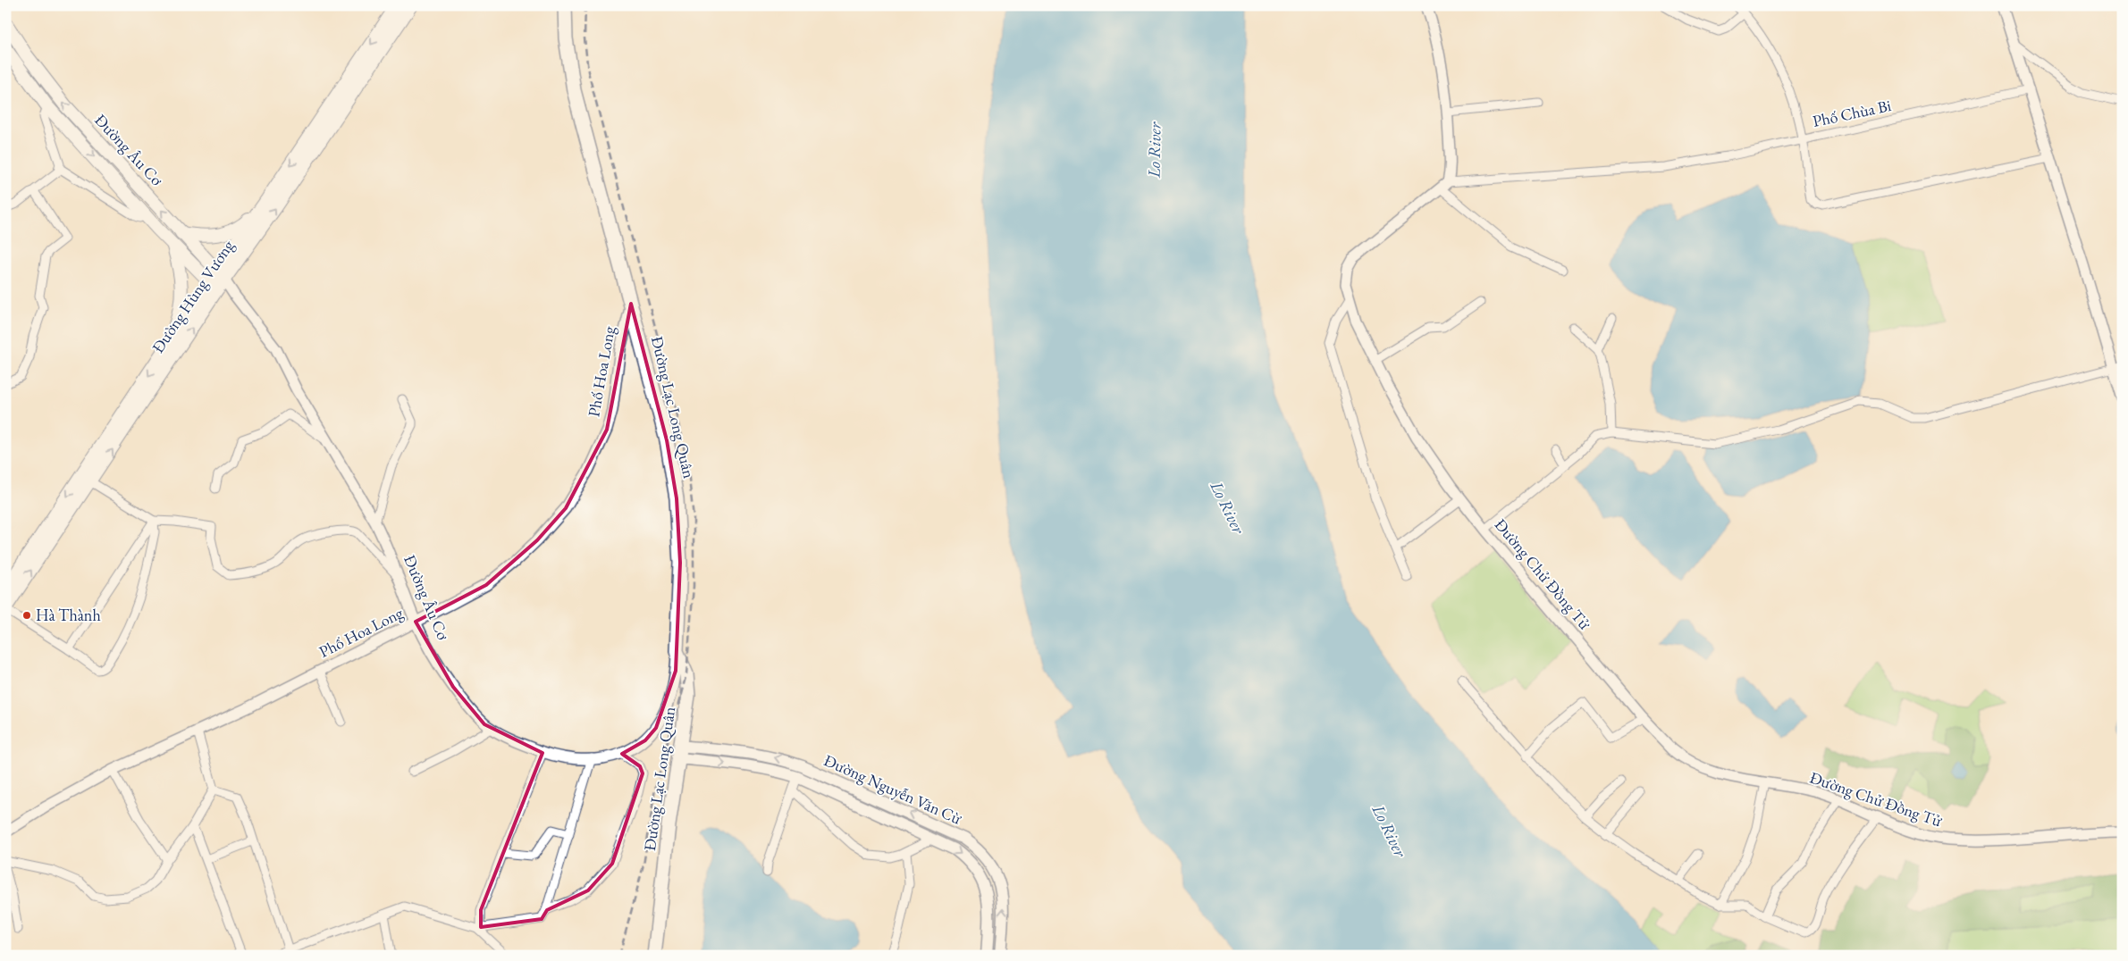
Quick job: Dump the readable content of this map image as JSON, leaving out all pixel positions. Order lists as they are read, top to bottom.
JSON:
{
  "streets": {
    "highway": ["Đường Lạc Long Quân"],
    "main road": ["Đường Âu Cơ", "Đường Hùng Vương", "Đường Nguyễn Văn Cừ"],
    "street": ["Phố Chùa Bi", "Phố Hoa Long", "Đường Chử Đồng Tử"]
  },
  "crossings": [
    ["Đường Âu Cơ", "Đường Hùng Vương"],
    ["Đường Âu Cơ", "Phố Hoa Long"],
    ["Đường Âu Cơ", "Đường Lạc Long Quân"],
    ["Phố Hoa Long", "Đường Lạc Long Quân"],
    ["Đường Lạc Long Quân", "Đường Nguyễn Văn Cừ"]
  ],
  "water": ["Lo River"],
  "places": ["Hà Thành"]
}
